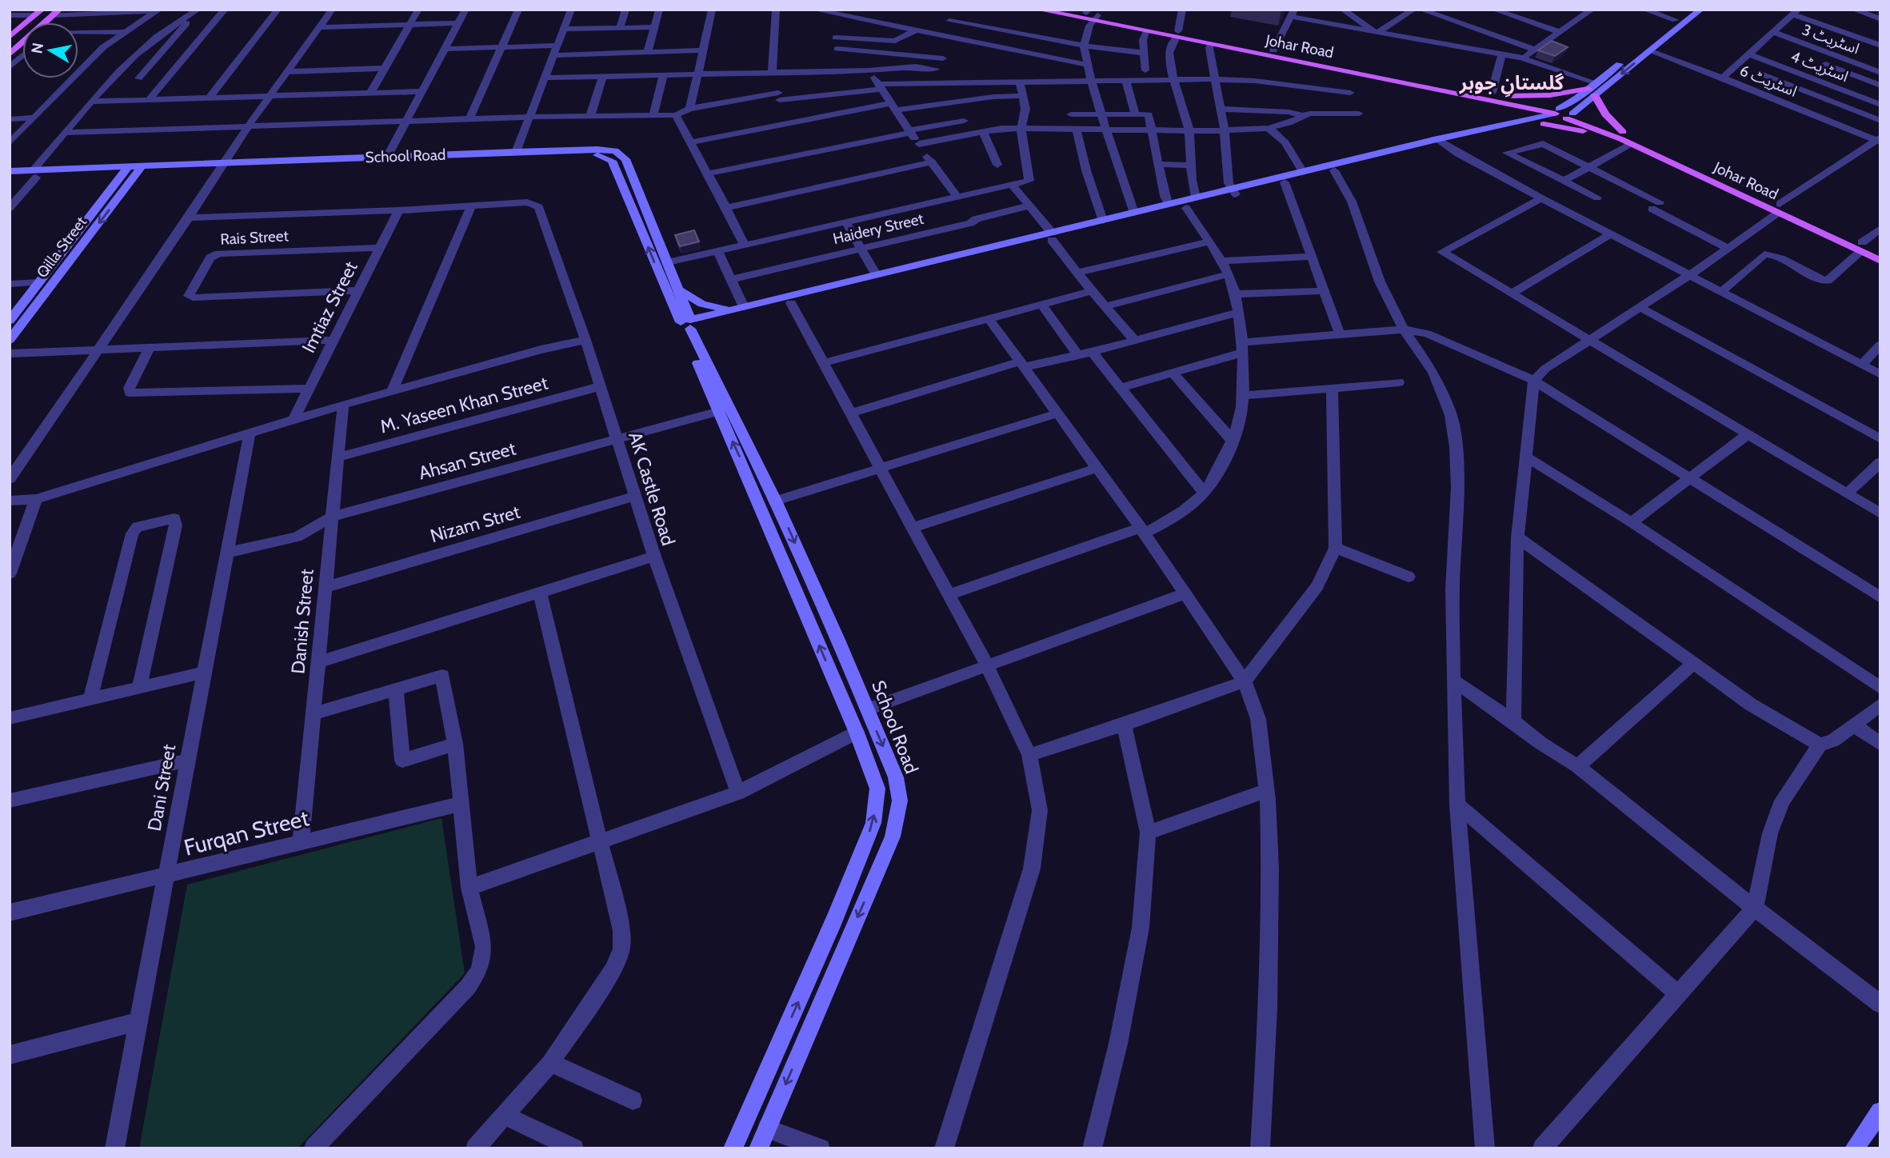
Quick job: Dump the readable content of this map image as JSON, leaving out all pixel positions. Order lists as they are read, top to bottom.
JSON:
{
  "streets": {
    "main road": ["Johar Road"],
    "street": [
      "اسٹریٹ 3",
      "اسٹریٹ 4",
      "اسٹریٹ 6",
      "School Road",
      "Haidery Street",
      "Rais Street",
      "Qilla Street",
      "Imtiaz Street",
      "M. Yaseen Khan Street",
      "Ahsan Street",
      "AK Castle Road",
      "Nizam Stret",
      "Danish Street",
      "Dani Street",
      "Furqan Street"
    ]
  },
  "crossings": [
    ["School Road", "Qilla Street"],
    ["School Road", "Ahsan Street"],
    ["Rais Street", "Imtiaz Street"],
    ["M. Yaseen Khan Street", "AK Castle Road"],
    ["M. Yaseen Khan Street", "Danish Street"],
    ["Ahsan Street", "AK Castle Road"],
    ["Ahsan Street", "Danish Street"],
    ["Ahsan Street", "Dani Street"],
    ["AK Castle Road", "Nizam Stret"],
    ["Nizam Stret", "Danish Street"],
    ["Danish Street", "Furqan Street"],
    ["Dani Street", "Furqan Street"]
  ],
  "districts": ["گلستانِ جوہر"],
  "north": "left"
}
